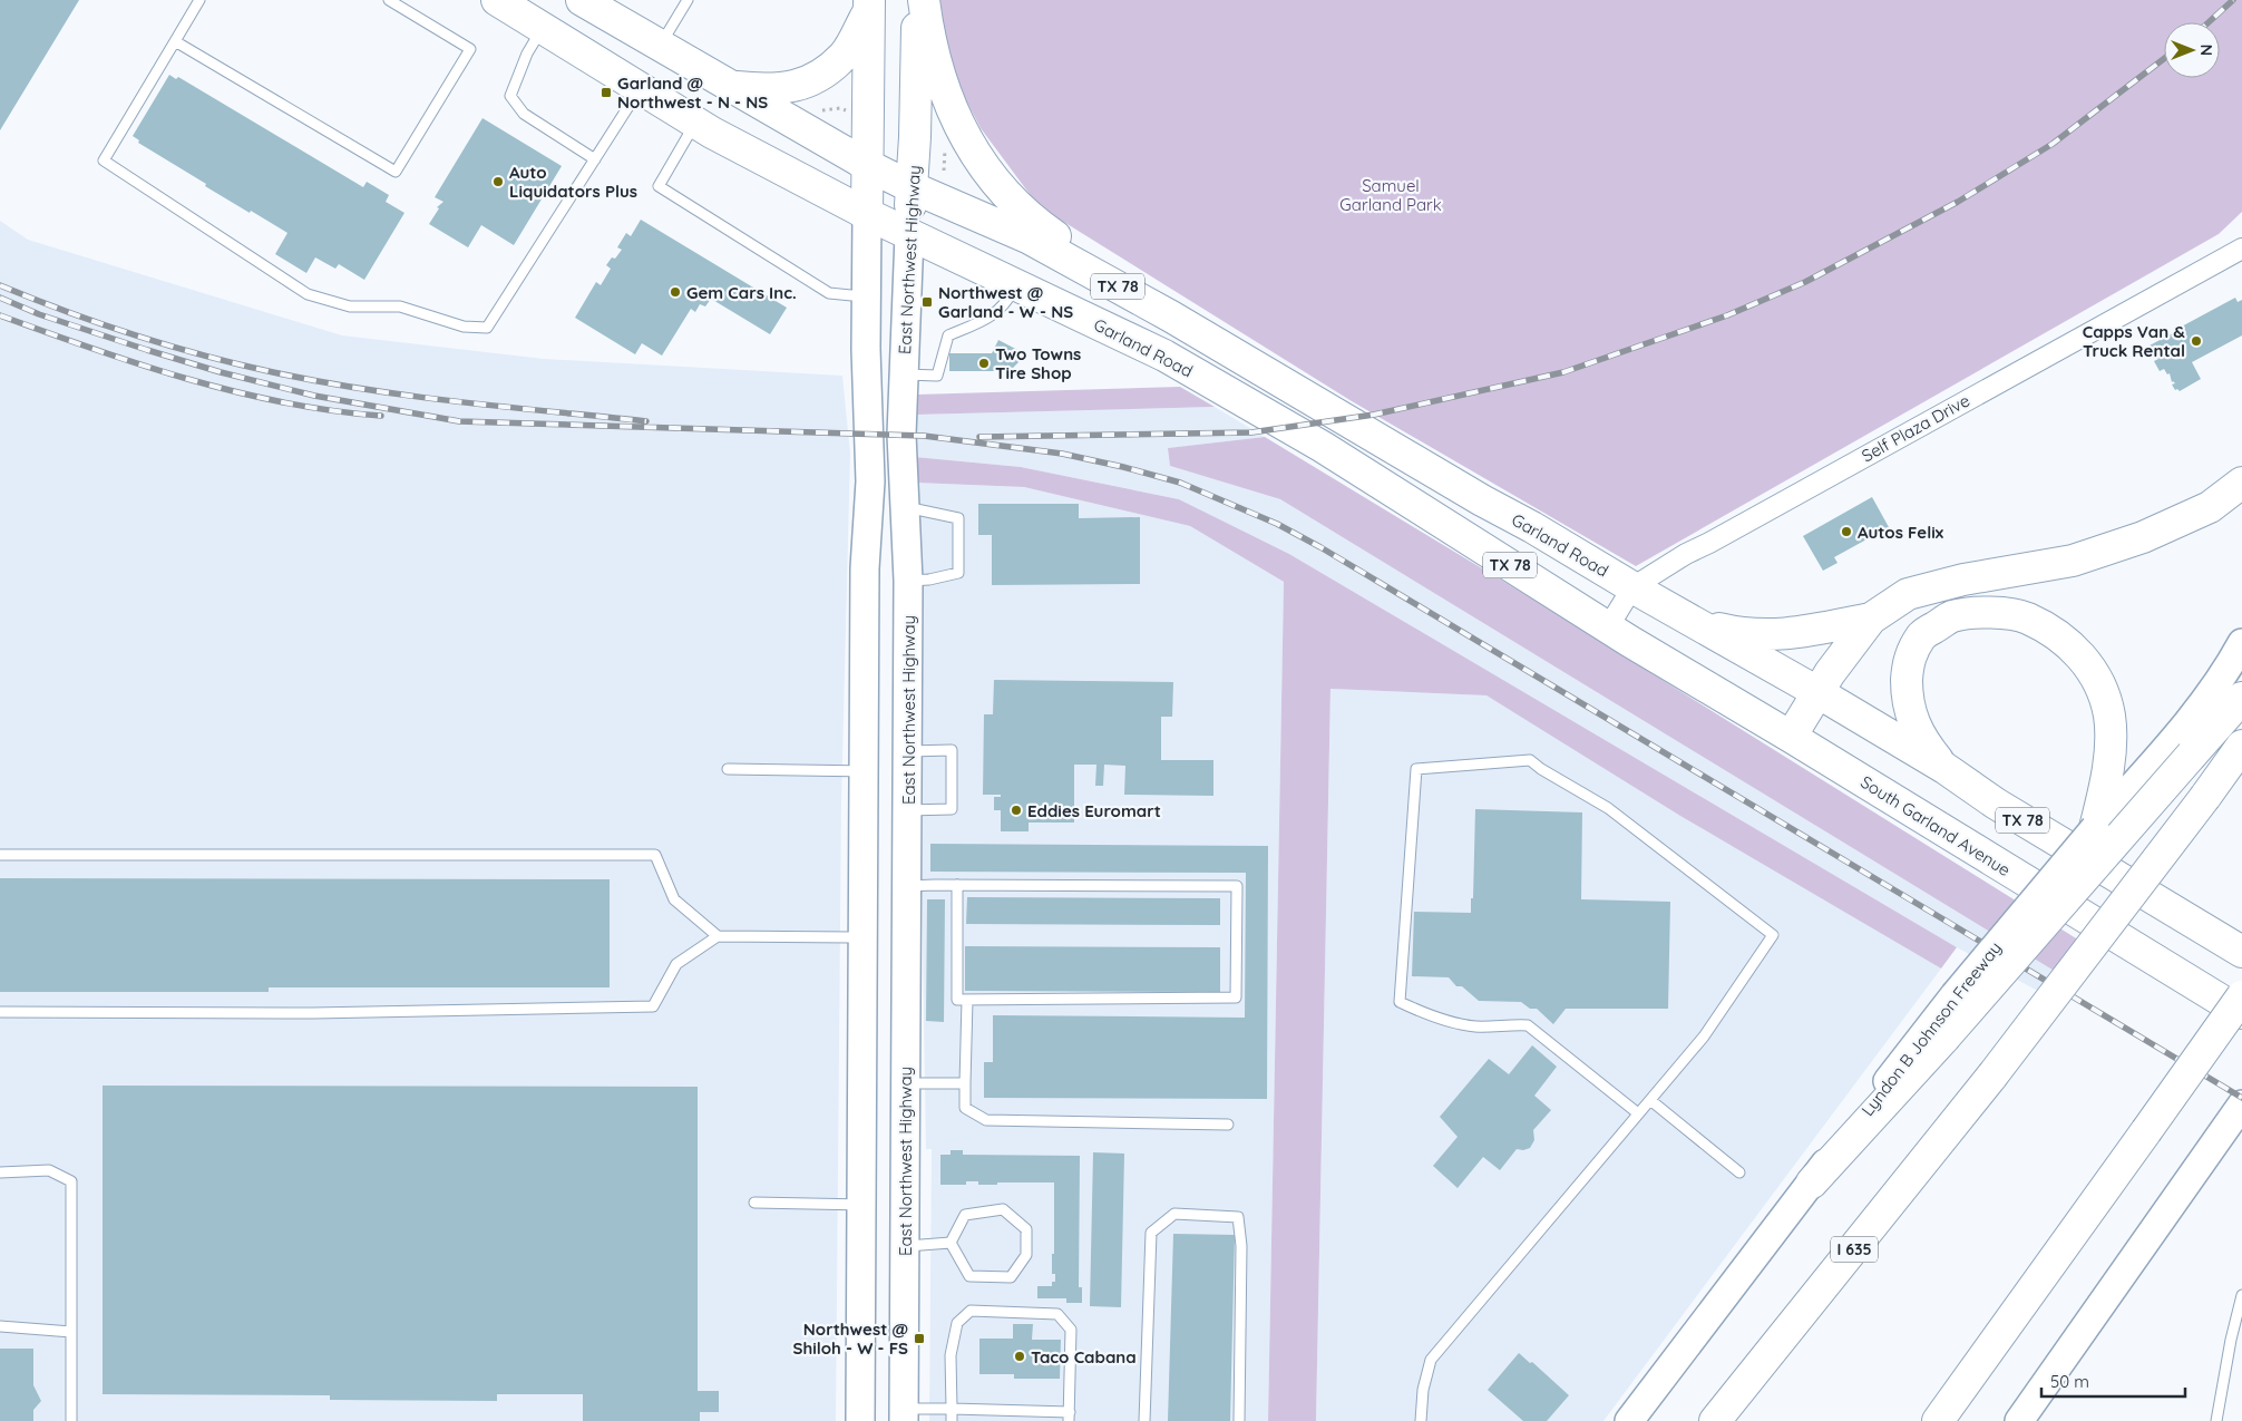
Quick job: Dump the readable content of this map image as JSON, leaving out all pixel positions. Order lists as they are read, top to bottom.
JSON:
{
  "streets": {
    "main road": [
      "East Northwest Highway",
      "TX 78",
      "Garland Road",
      "South Garland Avenue",
      "Lyndon B Johnson Freeway",
      "I 635"
    ],
    "street": ["Self Plaza Drive"]
  },
  "crossings": [
    ["East Northwest Highway", "Garland Road"],
    ["TX 78", "Garland Road"],
    ["Garland Road", "Self Plaza Drive"],
    ["Garland Road", "South Garland Avenue"],
    ["Self Plaza Drive", "South Garland Avenue"]
  ],
  "parks": ["Samuel Garland Park"],
  "places": {
    "transit": ["Garland @ Northwest - N - NS", "Northwest @ Garland - W - NS", "Northwest @ Shiloh - W - FS"],
    "other": [
      "Auto Liquidators Plus",
      "Gem Cars Inc.",
      "Capps Van & Truck Rental",
      "Two Towns Tire Shop",
      "Autos Felix",
      "Eddies Euromart",
      "Taco Cabana"
    ]
  },
  "scale_bar": "50 m",
  "north": "right"
}
